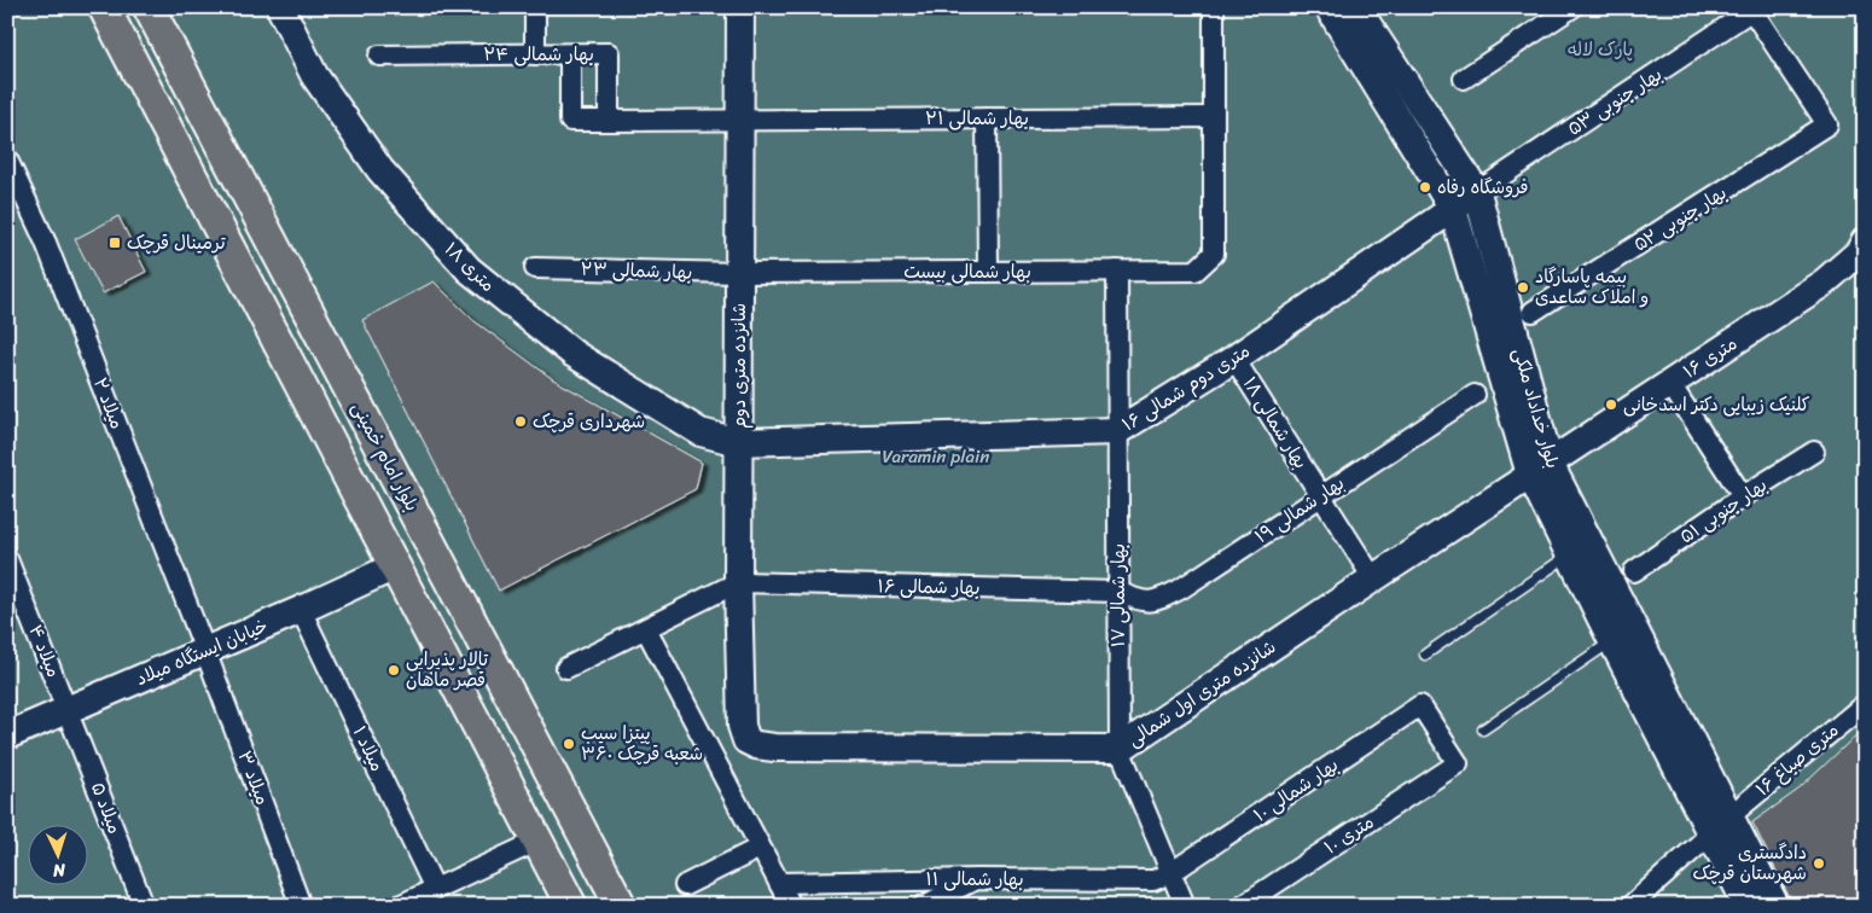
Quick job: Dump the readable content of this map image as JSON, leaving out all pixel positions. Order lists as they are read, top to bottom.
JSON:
{
  "streets": {
    "main road": ["بلوار امام خمینی"],
    "street": [
      "بهار شمالی ۲۴",
      "بهار جنوبی ۵۳",
      "بهار شمالی ۲۱",
      "بهار جنوبی ۵۲",
      "۱۸ متری",
      "بهار شمالی ۲۳",
      "بهار شمالی بیست",
      "۱۶ متری",
      "شانزده متری دوم",
      "۱۶ متری دوم شمالی",
      "میلاد ۲",
      "بلوار خداداد ملکی",
      "بهار شمالی ۱۸",
      "بهار شمالی ۱۹",
      "بهار جنوبی ۵۱",
      "بهار شمالی ۱۶",
      "بهار شمالی ۱۷",
      "میلاد ۴",
      "خیابان ایستگاه میلاد",
      "شانزده متری اول شمالی",
      "میلاد ۱",
      "۱۶ متری صباغ",
      "میلاد ۳",
      "بهار شمالی ۱۰",
      "میلاد ۵",
      "۱۰ متری",
      "بهار شمالی ۱۱"
    ]
  },
  "crossings": [
    ["بهار جنوبی ۵۳", "بهار جنوبی ۵۲"],
    ["بهار جنوبی ۵۳", "۱۶ متری دوم شمالی"],
    ["بهار جنوبی ۵۳", "بلوار خداداد ملکی"],
    ["بهار شمالی ۲۱", "بهار شمالی بیست"],
    ["بهار شمالی ۲۱", "شانزده متری دوم"],
    ["۱۸ متری", "شانزده متری دوم"],
    ["۱۸ متری", "۱۶ متری دوم شمالی"],
    ["بهار شمالی ۲۳", "بهار شمالی بیست"],
    ["بهار شمالی ۲۳", "شانزده متری دوم"],
    ["بهار شمالی بیست", "شانزده متری دوم"],
    ["بهار شمالی بیست", "بهار شمالی ۱۷"],
    ["۱۶ متری", "بلوار خداداد ملکی"],
    ["۱۶ متری", "شانزده متری اول شمالی"],
    ["شانزده متری دوم", "۱۶ متری دوم شمالی"],
    ["شانزده متری دوم", "بهار شمالی ۱۶"],
    ["شانزده متری دوم", "شانزده متری اول شمالی"],
    ["۱۶ متری دوم شمالی", "بلوار خداداد ملکی"],
    ["۱۶ متری دوم شمالی", "بهار شمالی ۱۸"],
    ["۱۶ متری دوم شمالی", "بهار شمالی ۱۷"],
    ["میلاد ۲", "خیابان ایستگاه میلاد"],
    ["میلاد ۲", "میلاد ۳"],
    ["بلوار خداداد ملکی", "شانزده متری اول شمالی"],
    ["بلوار خداداد ملکی", "۱۶ متری صباغ"],
    ["بهار شمالی ۱۸", "بهار شمالی ۱۹"],
    ["بهار شمالی ۱۸", "شانزده متری اول شمالی"],
    ["بهار شمالی ۱۹", "بهار شمالی ۱۶"],
    ["بهار شمالی ۱۹", "بهار شمالی ۱۷"],
    ["بهار شمالی ۱۶", "بهار شمالی ۱۷"],
    ["بهار شمالی ۱۷", "شانزده متری اول شمالی"],
    ["بهار شمالی ۱۷", "بهار شمالی ۱۰"],
    ["بهار شمالی ۱۷", "بهار شمالی ۱۱"],
    ["میلاد ۴", "خیابان ایستگاه میلاد"],
    ["میلاد ۴", "میلاد ۵"],
    ["خیابان ایستگاه میلاد", "میلاد ۱"],
    ["خیابان ایستگاه میلاد", "میلاد ۳"],
    ["خیابان ایستگاه میلاد", "میلاد ۵"],
    ["بهار شمالی ۱۰", "۱۰ متری"],
    ["بهار شمالی ۱۰", "بهار شمالی ۱۱"]
  ],
  "parks": ["پارک لاله", "Varamin plain"],
  "places": {
    "other": [
      "فروشگاه رفاه",
      "بیمه پاسارگاد و املاک ساعدی",
      "کلنیک زیبایی دکتر اسدخانی",
      "شهرداری قرچک",
      "تالار پذیرایی قصر ماهان",
      "پیتزا سیب ۳۶۰ شعبه قرچک",
      "دادگستری شهرستان قرچک"
    ],
    "transit": ["ترمینال قرچک"]
  },
  "north": "bottom"
}
